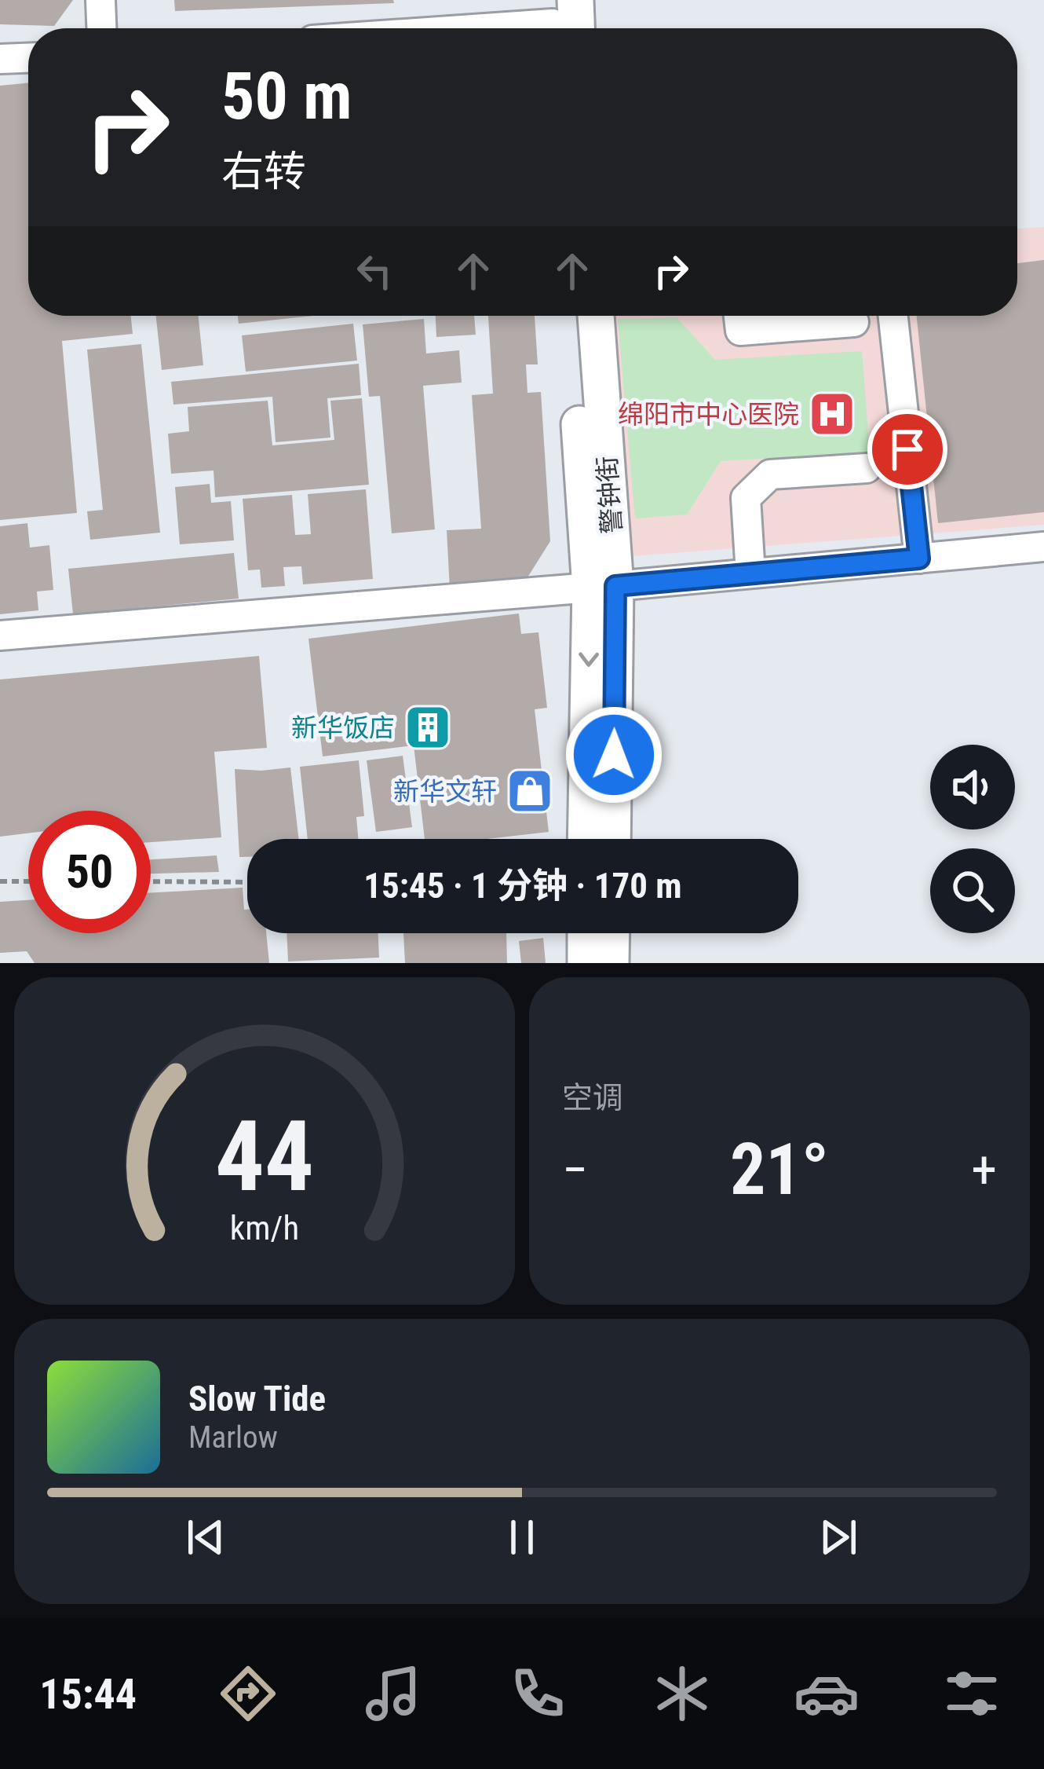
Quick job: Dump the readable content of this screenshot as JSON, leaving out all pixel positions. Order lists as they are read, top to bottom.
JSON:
{
  "streets": {
    "main road": ["警钟街"]
  },
  "places": {
    "hospital": ["绵阳市中心医院"],
    "building": ["新华饭店"],
    "shop": ["新华文轩"]
  },
  "page": {
    "turn": ["50 m", "右转"],
    "limit": "50",
    "trip": "15:45 · 1 分钟 · 170 m",
    "tile": "空调",
    "heat": ["−", "21°", "+"],
    "song": ["Slow Tide", "Marlow"],
    "tabs": "15:44",
    "gauge": ["44", "km/h"]
  }
}
